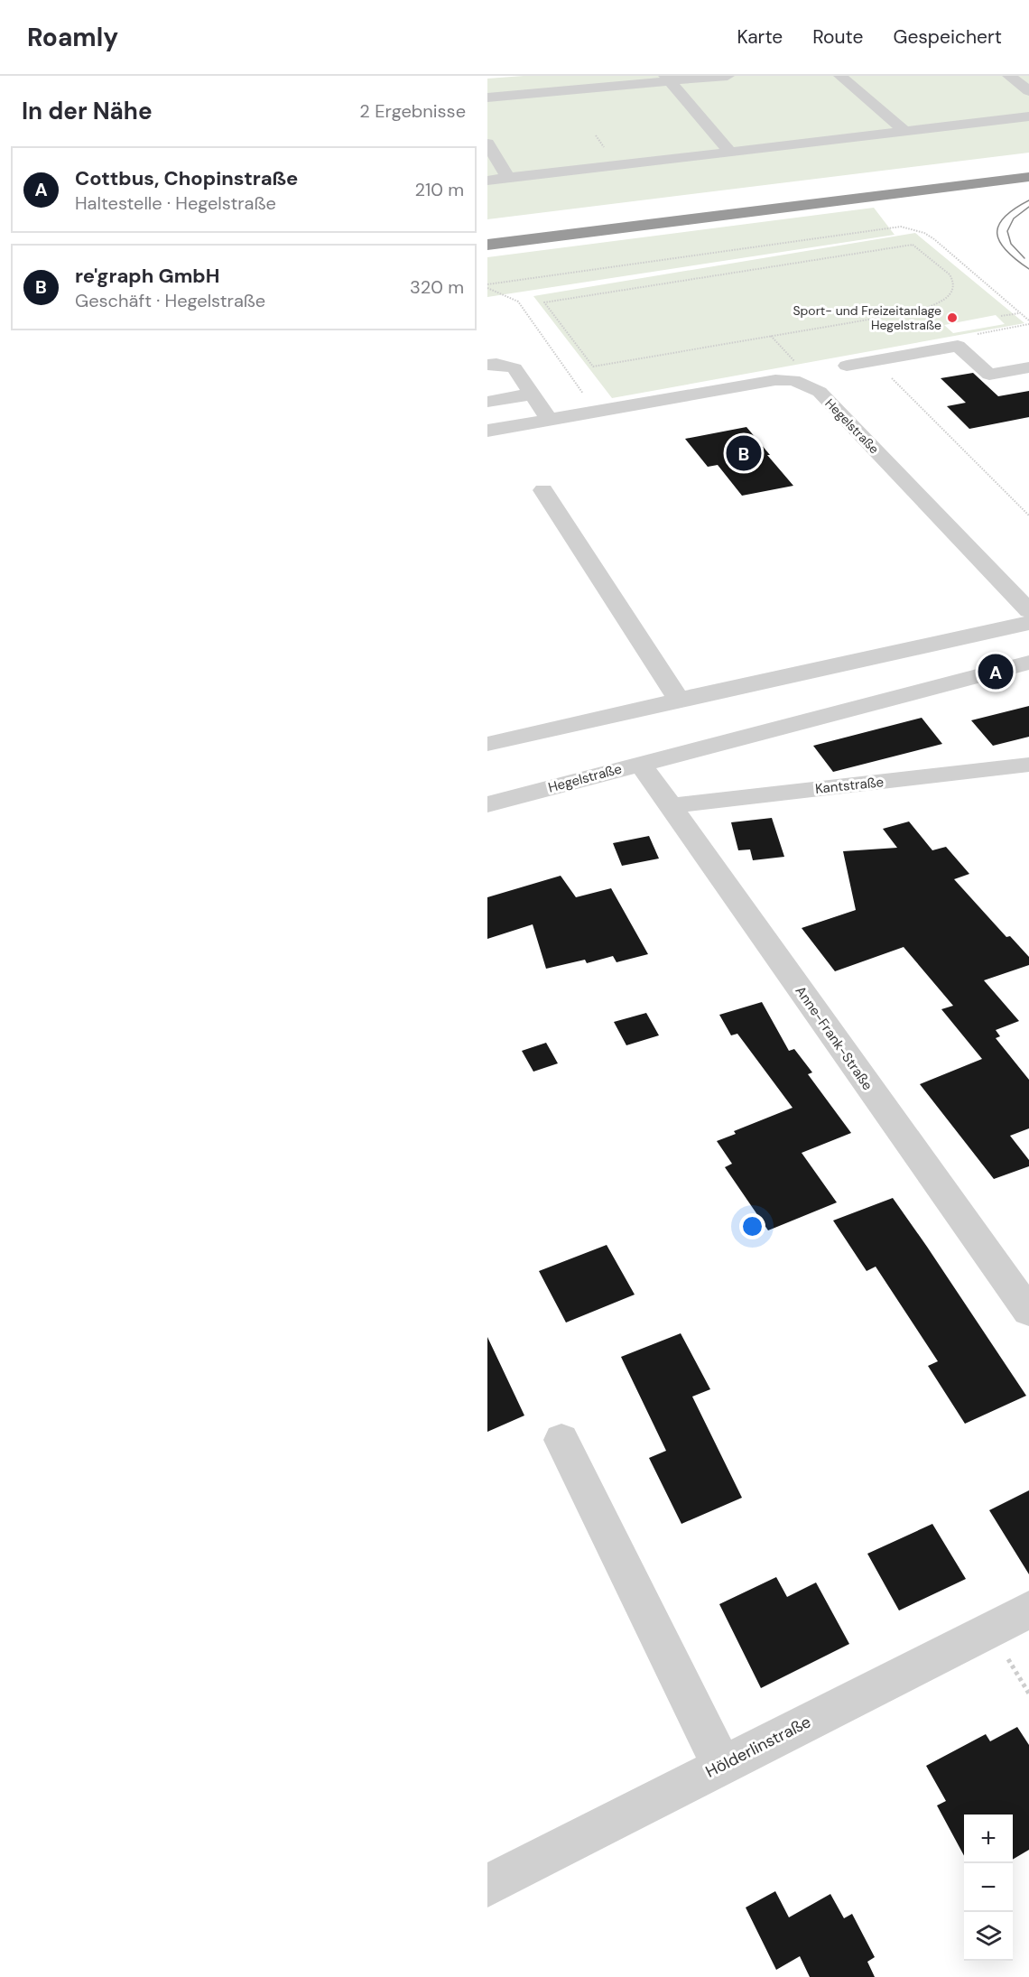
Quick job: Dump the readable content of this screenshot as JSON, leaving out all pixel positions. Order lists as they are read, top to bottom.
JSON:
{
  "streets": {
    "street": [
      "Hegelstraße",
      "Kantstraße",
      "Anne-Frank-Straße",
      "Hölderlinstraße"
    ]
  },
  "crossings": [
    ["Hegelstraße", "Anne-Frank-Straße"],
    ["Kantstraße", "Anne-Frank-Straße"]
  ],
  "places": ["Sport- und Freizeitanlage Hegelstraße"],
  "page": {
    "header": "Roamly",
    "nav": ["Karte", "Route", "Gespeichert"],
    "heading": ["In der Nähe", "2 Ergebnisse"],
    "list": [
      {
        "mark": "A",
        "name": "Cottbus, Chopinstraße",
        "note": "Haltestelle · Hegelstraße",
        "value": "210 m"
      },
      {
        "mark": "B",
        "name": "re'graph GmbH",
        "note": "Geschäft · Hegelstraße",
        "value": "320 m"
      }
    ],
    "pins": ["B", "A"],
    "map_buttons": ["+", "−"]
  }
}
